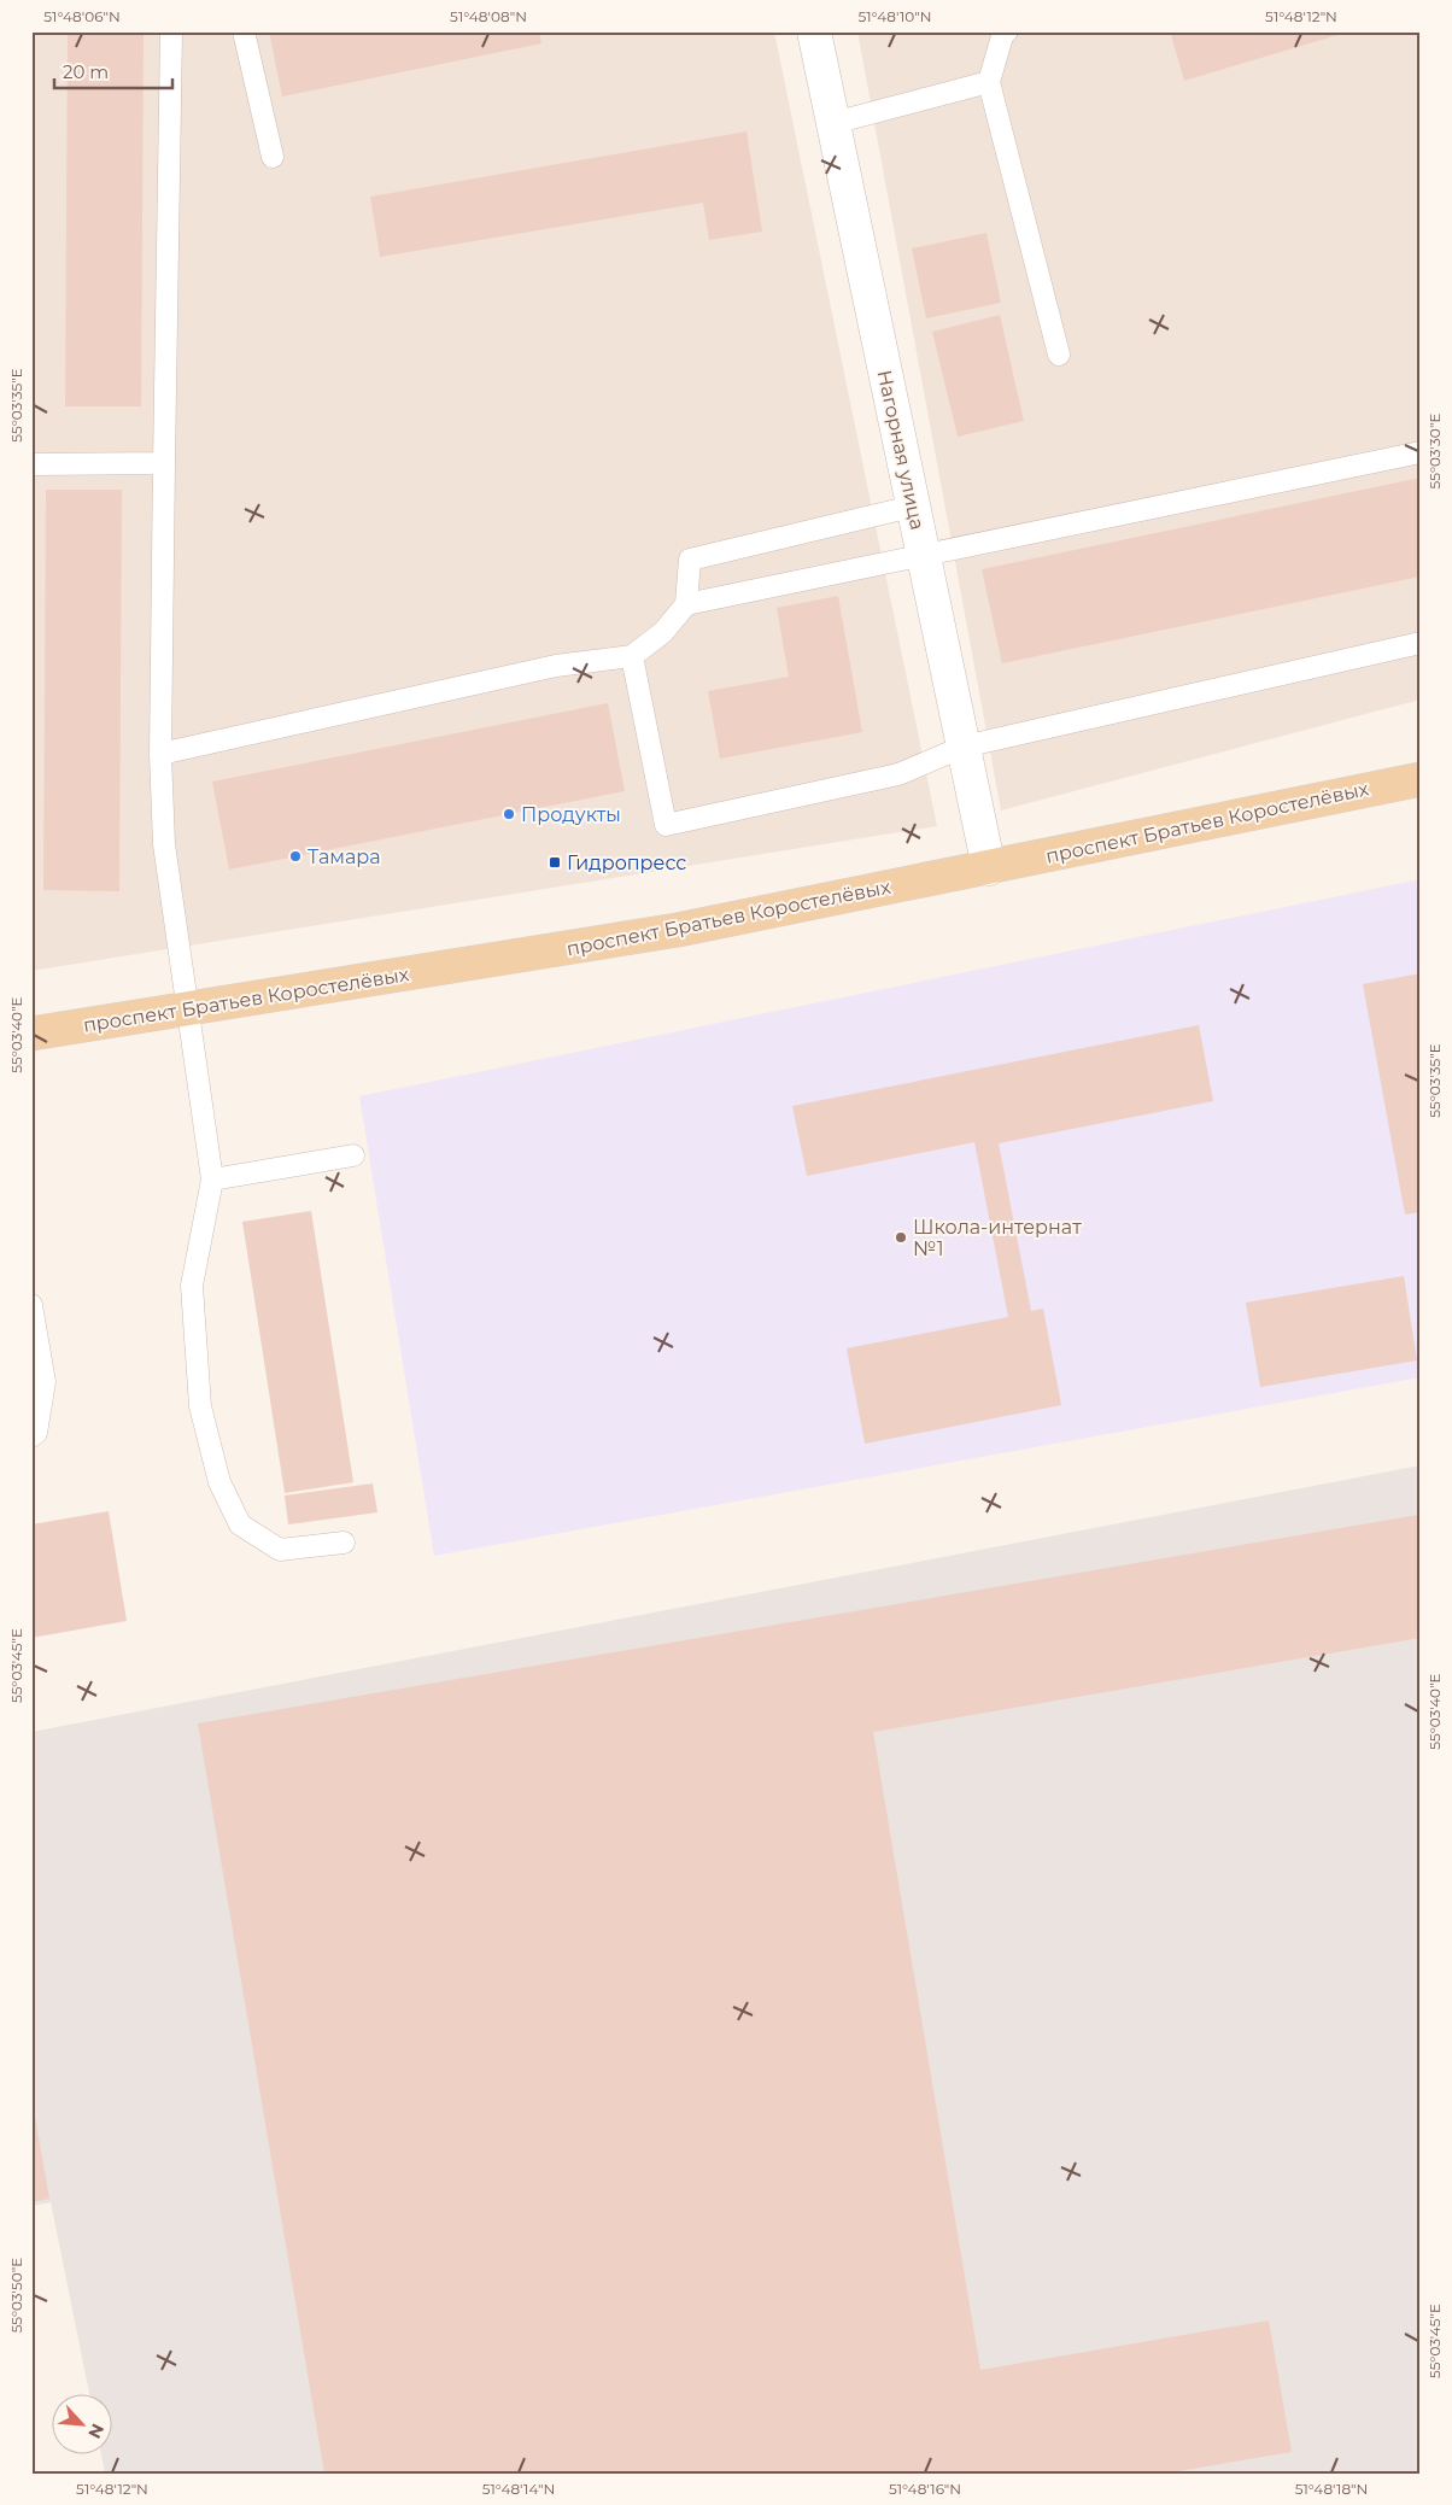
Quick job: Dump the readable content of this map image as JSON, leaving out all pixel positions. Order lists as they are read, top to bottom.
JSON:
{
  "streets": {
    "main road": ["проспект Братьев Коростелёвых"],
    "street": ["Нагорная улица"]
  },
  "crossings": [
    ["Нагорная улица", "проспект Братьев Коростелёвых"]
  ],
  "places": {
    "other": ["Продукты", "Тамара", "Школа-интернат №1"],
    "transit": ["Гидропресс"]
  },
  "scale_bar": "20 m",
  "north": "bottom right",
  "coordinates": [
    "51°48'06\"N",
    "51°48'08\"N",
    "51°48'10\"N",
    "51°48'12\"N",
    "55°03'35\"E",
    "55°03'30\"E",
    "55°03'40\"E",
    "55°03'45\"E",
    "55°03'50\"E",
    "51°48'14\"N",
    "51°48'16\"N",
    "51°48'18\"N"
  ]
}
